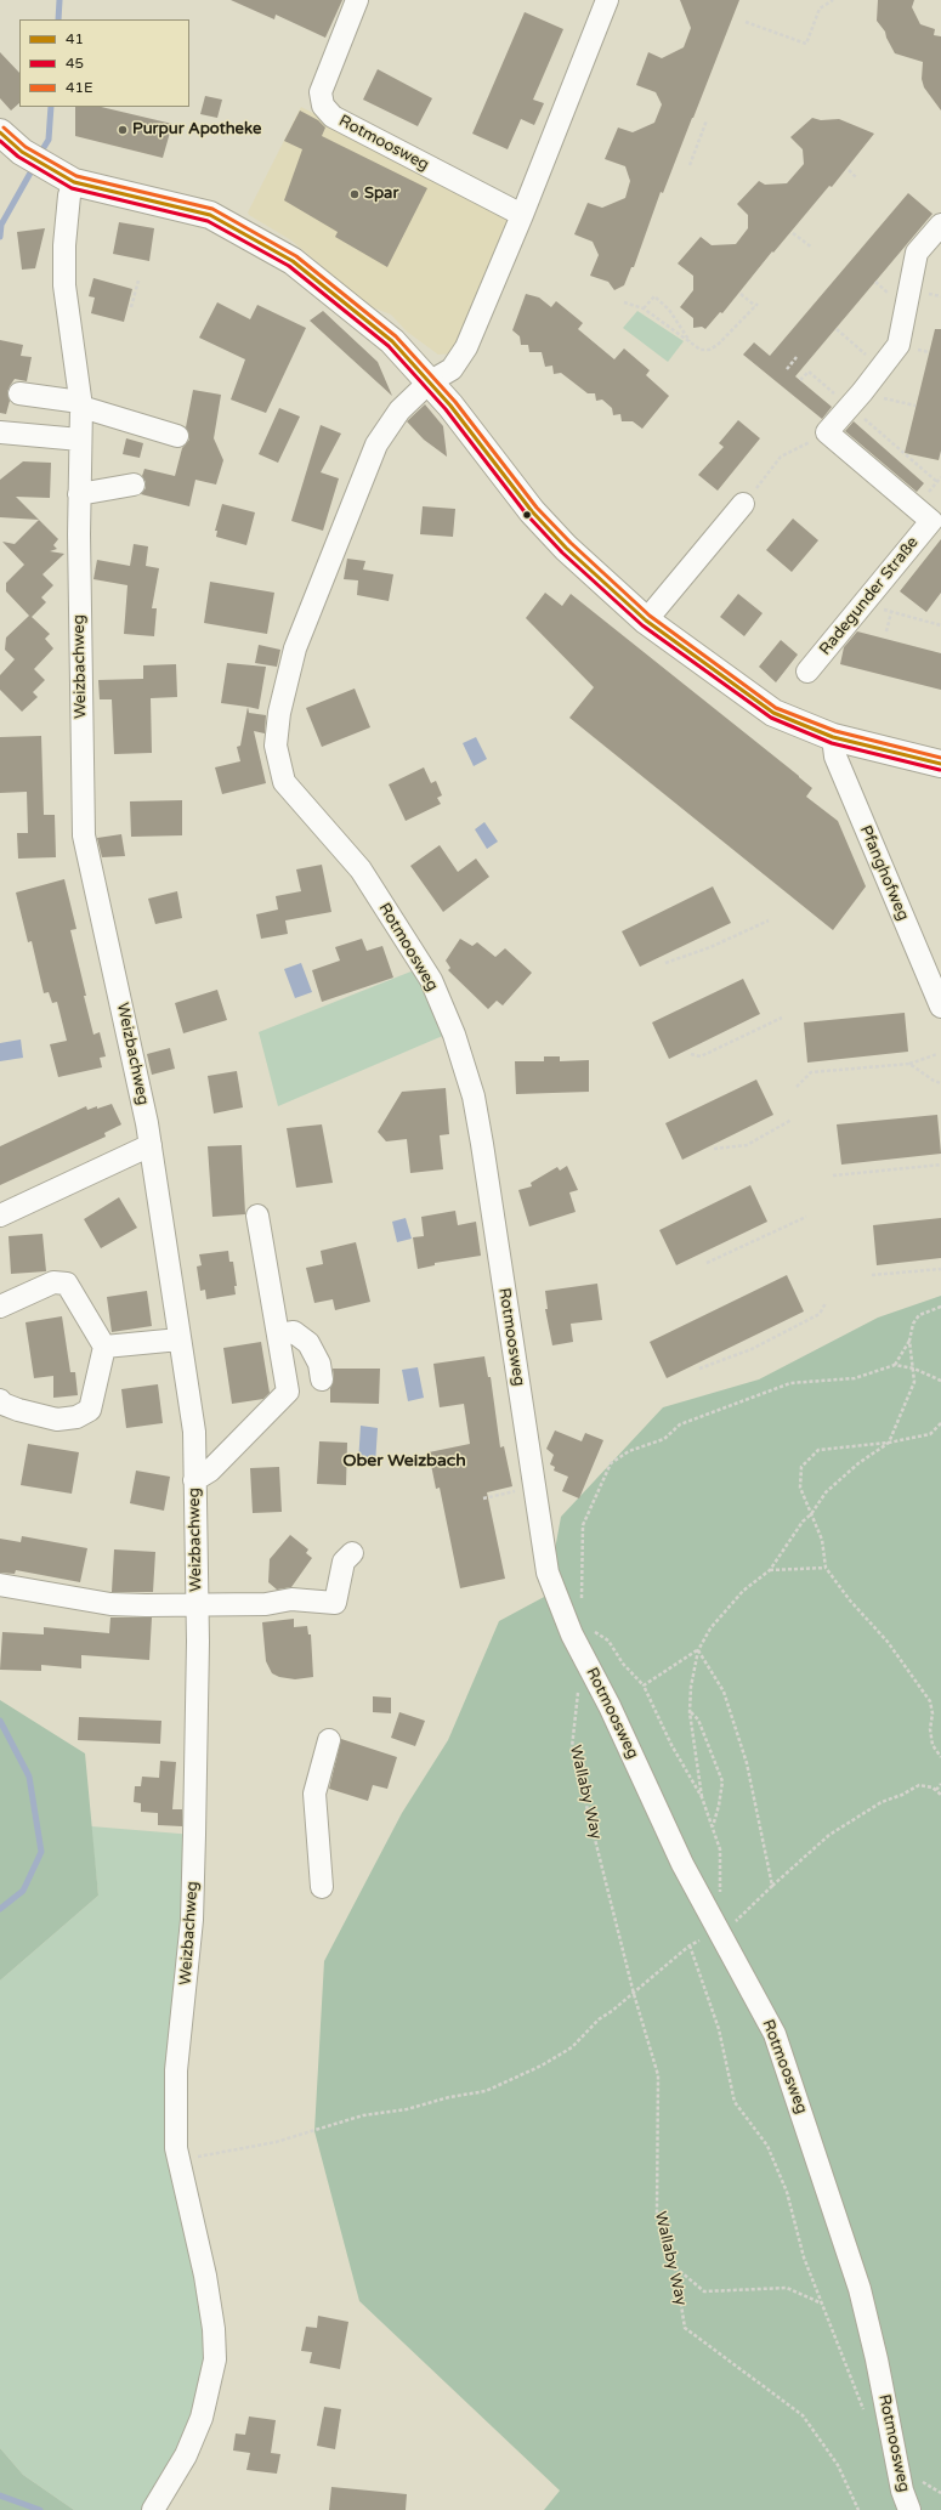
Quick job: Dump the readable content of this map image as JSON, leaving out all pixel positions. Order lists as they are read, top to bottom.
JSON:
{
  "streets": {
    "street": [
      "Rotmoosweg",
      "Radegunder Straße",
      "Weizbachweg",
      "Pfanghofweg"
    ],
    "path": ["Wallaby Way"]
  },
  "districts": ["Ober Weizbach"],
  "places": ["Purpur Apotheke", "Spar"],
  "lines": ["transit line 41E", "transit line 41", "transit line 45"],
  "legend": ["41", "45", "41E"]
}
